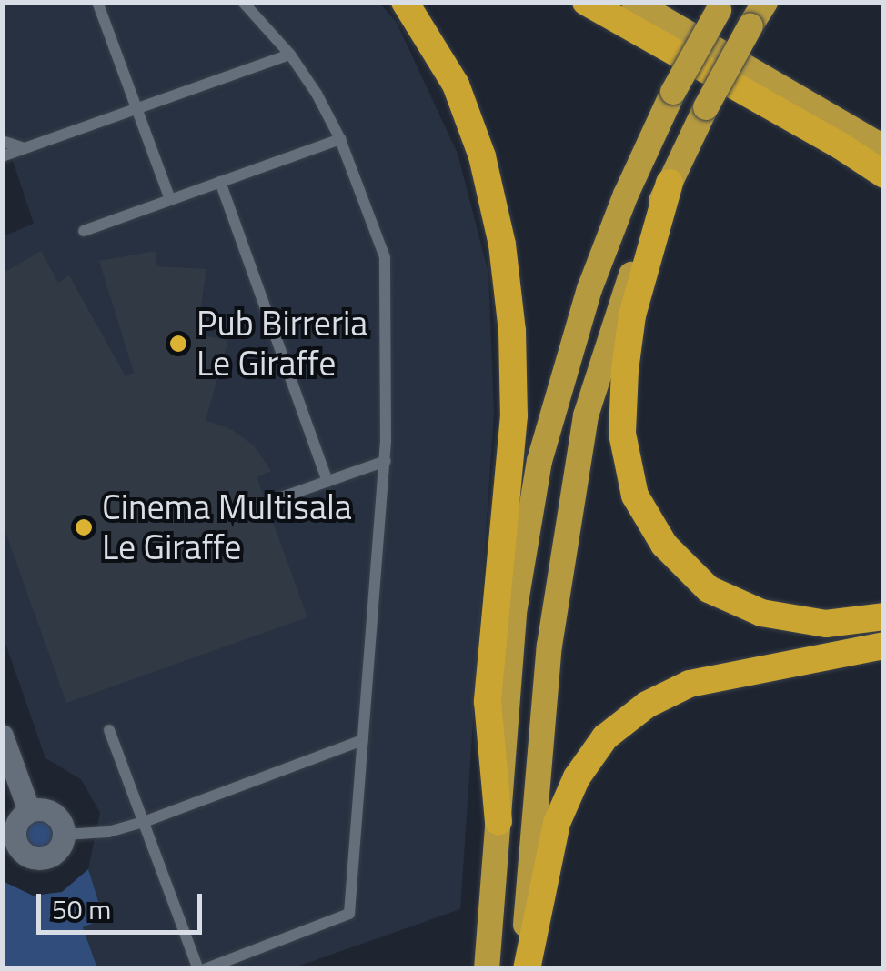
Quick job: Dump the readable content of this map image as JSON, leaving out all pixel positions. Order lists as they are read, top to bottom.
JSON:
{
  "places": ["Pub Birreria Le Giraffe", "Cinema Multisala Le Giraffe"],
  "scale_bar": "50 m"
}
